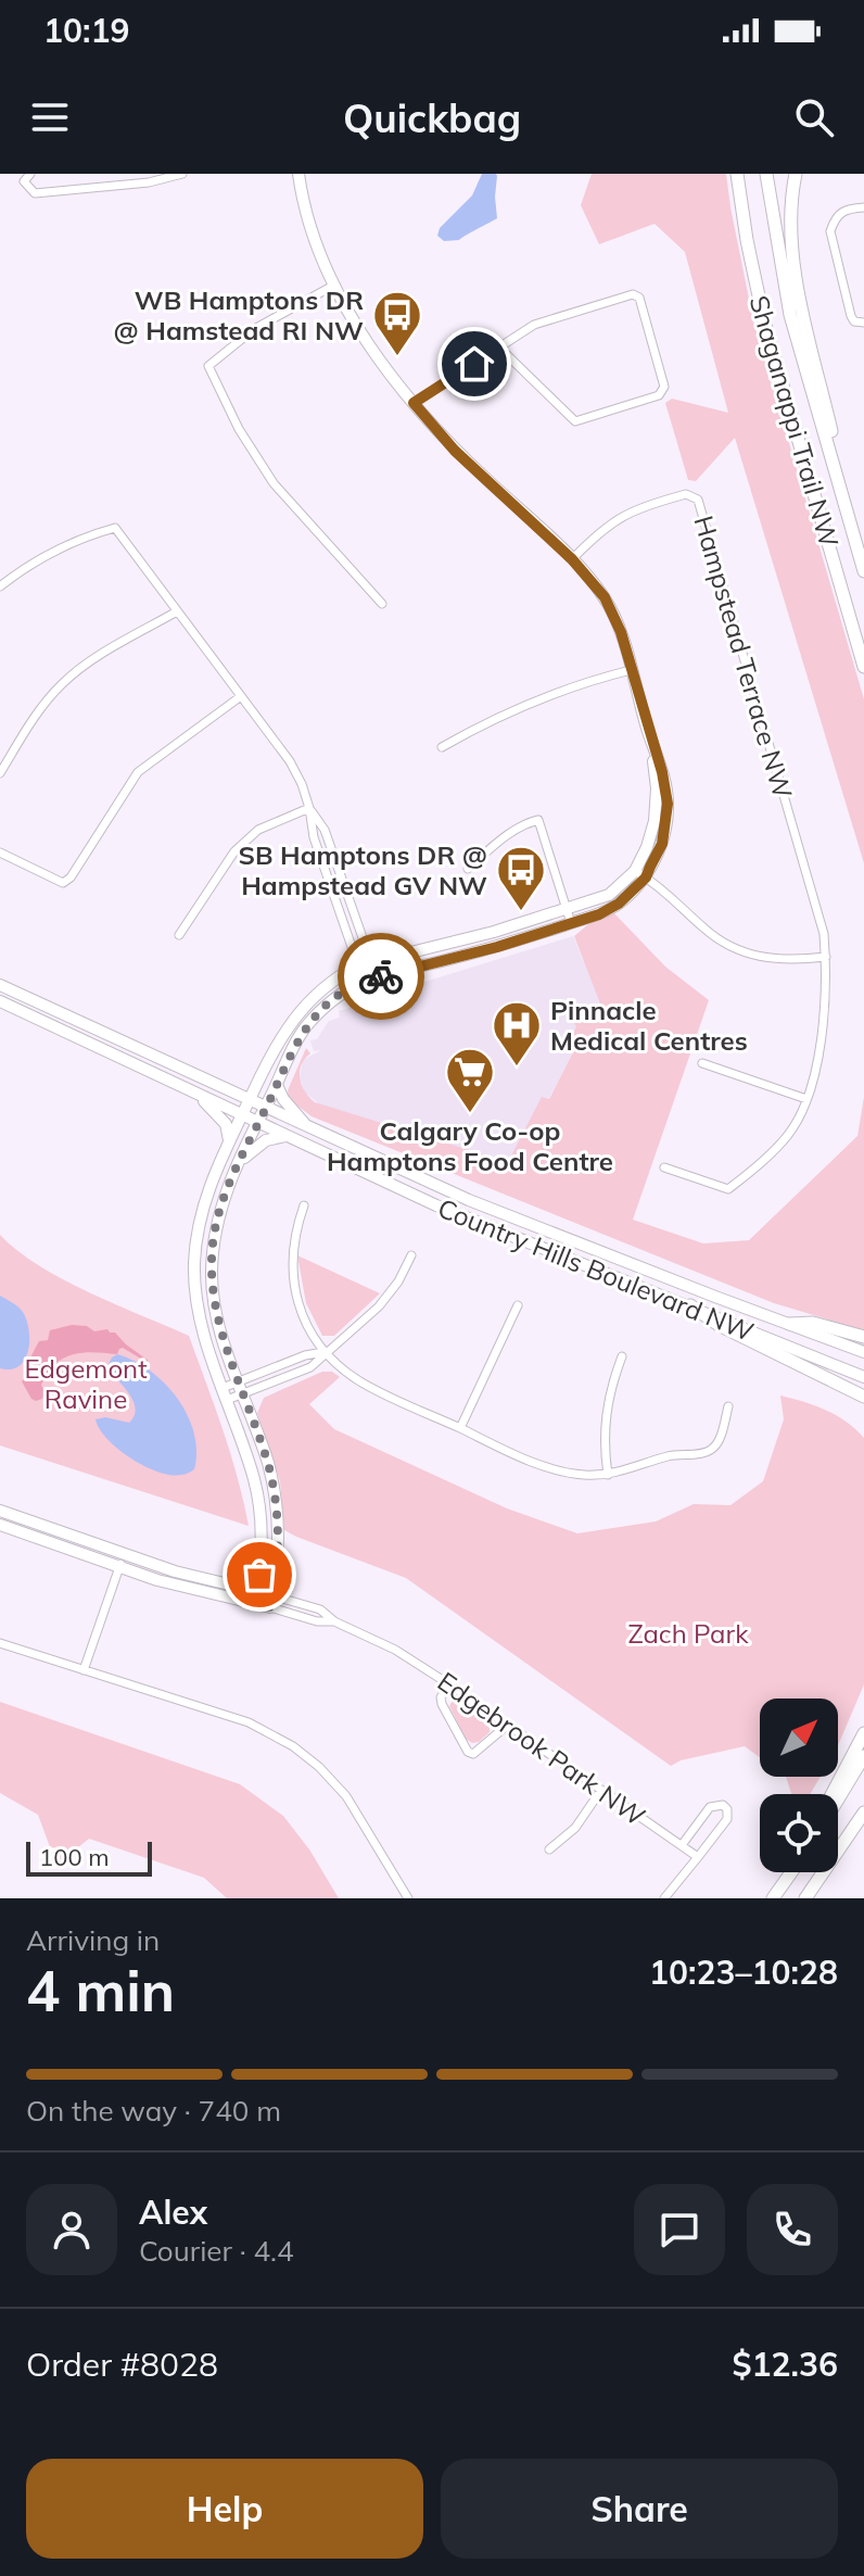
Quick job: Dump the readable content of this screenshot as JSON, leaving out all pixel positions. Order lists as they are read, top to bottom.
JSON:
{
  "streets": {
    "main road": ["Shaganappi Trail NW"],
    "street": ["Hampstead Terrace NW", "Country Hills Boulevard NW", "Edgebrook Park NW"]
  },
  "parks": ["Edgemont Ravine", "Zach Park"],
  "places": {
    "bus stop": ["WB Hamptons DR @ Hamstead RI NW", "SB Hamptons DR @ Hampstead GV NW"],
    "hospital": ["Pinnacle Medical Centres"],
    "supermarket": ["Calgary Co-op Hamptons Food Centre"]
  },
  "scale_bar": "100 m",
  "north": "top right",
  "page": {
    "status": "10:19",
    "header": "Quickbag",
    "scale": "100 m",
    "heading": ["4 min", "Arriving in", "10:23–10:28"],
    "panel": [
      "Alex",
      "Courier · 4.4",
      "Order #8028",
      "$12.36"
    ],
    "bar": "On the way · 740 m",
    "buttons": ["Help", "Share"]
  }
}
